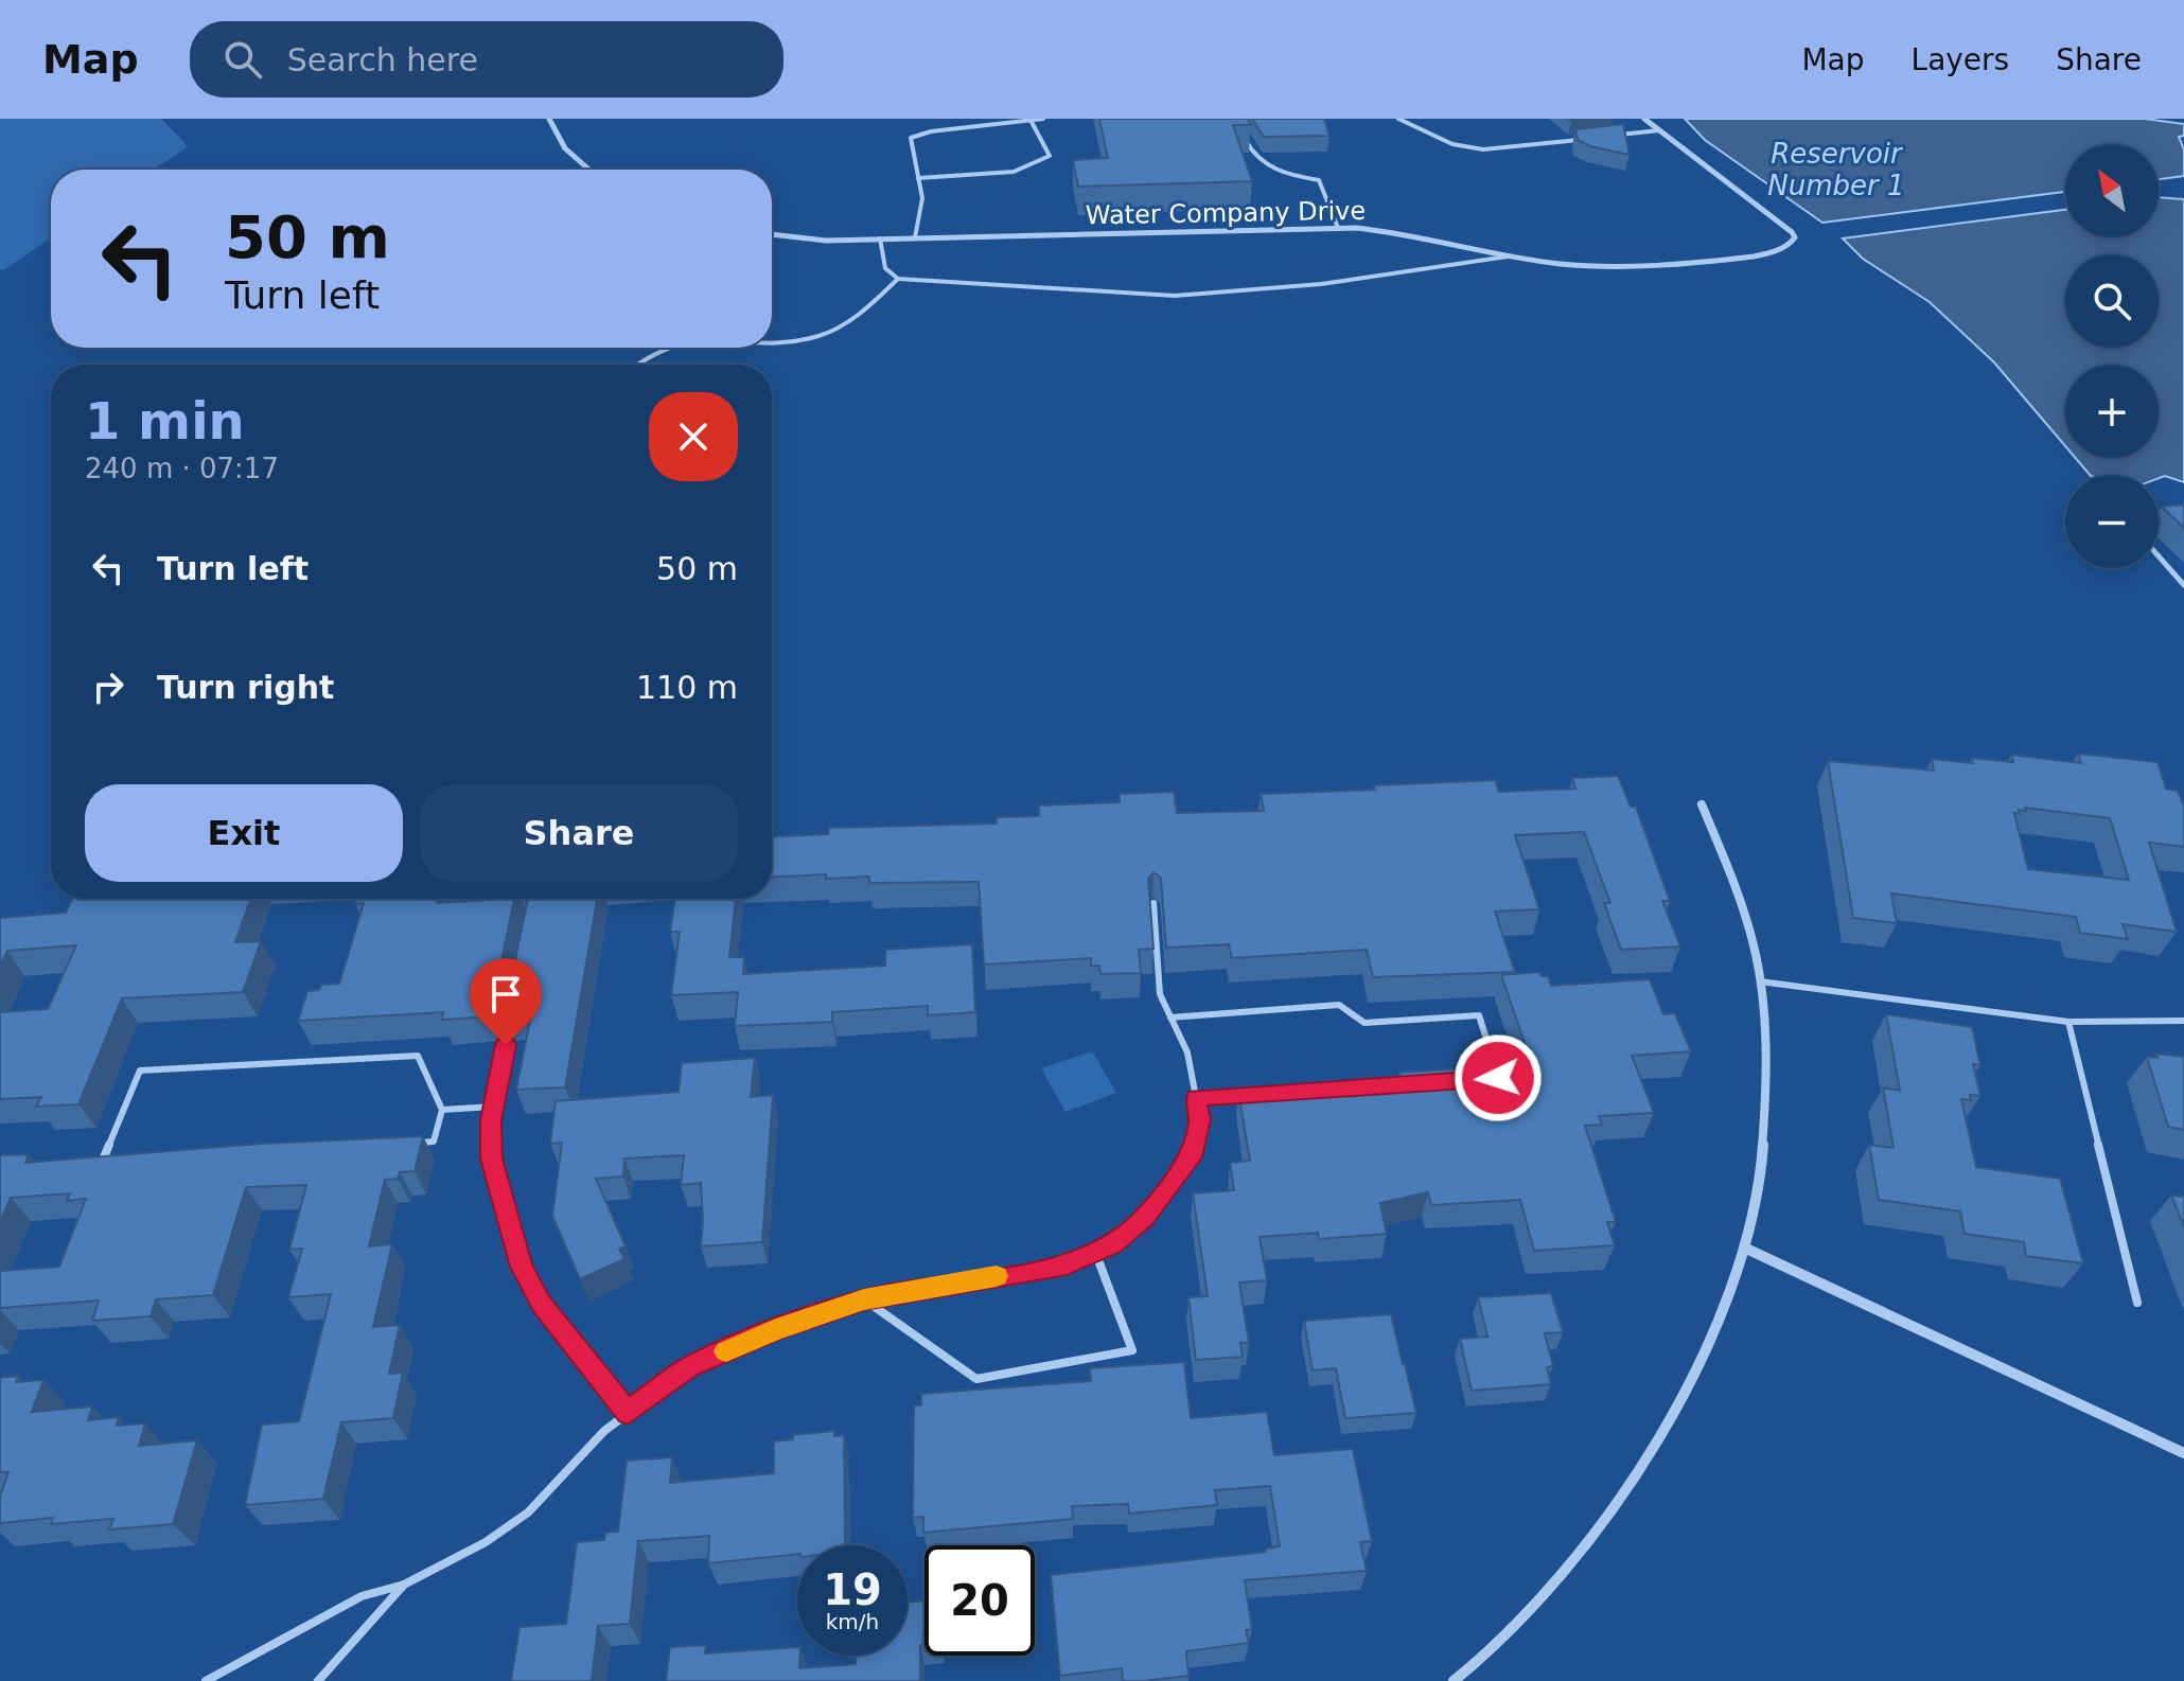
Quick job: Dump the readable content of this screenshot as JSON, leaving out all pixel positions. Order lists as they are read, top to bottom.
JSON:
{
  "streets": {
    "street": ["Water Company Drive"]
  },
  "water": ["Reservoir Number 1"],
  "north": "top left",
  "page": {
    "header": "Map",
    "search": "Search here",
    "nav": ["Map", "Layers", "Share"],
    "map_buttons": ["+", "−"],
    "turn": ["50 m", "Turn left"],
    "heading": ["1 min", "240 m · 07:17"],
    "list": [
      {
        "name": "Turn left",
        "value": "50 m"
      },
      {
        "name": "Turn right",
        "value": "110 m"
      }
    ],
    "buttons": ["Exit", "Share"],
    "speed": "19 km/h",
    "limit": "20"
  }
}
